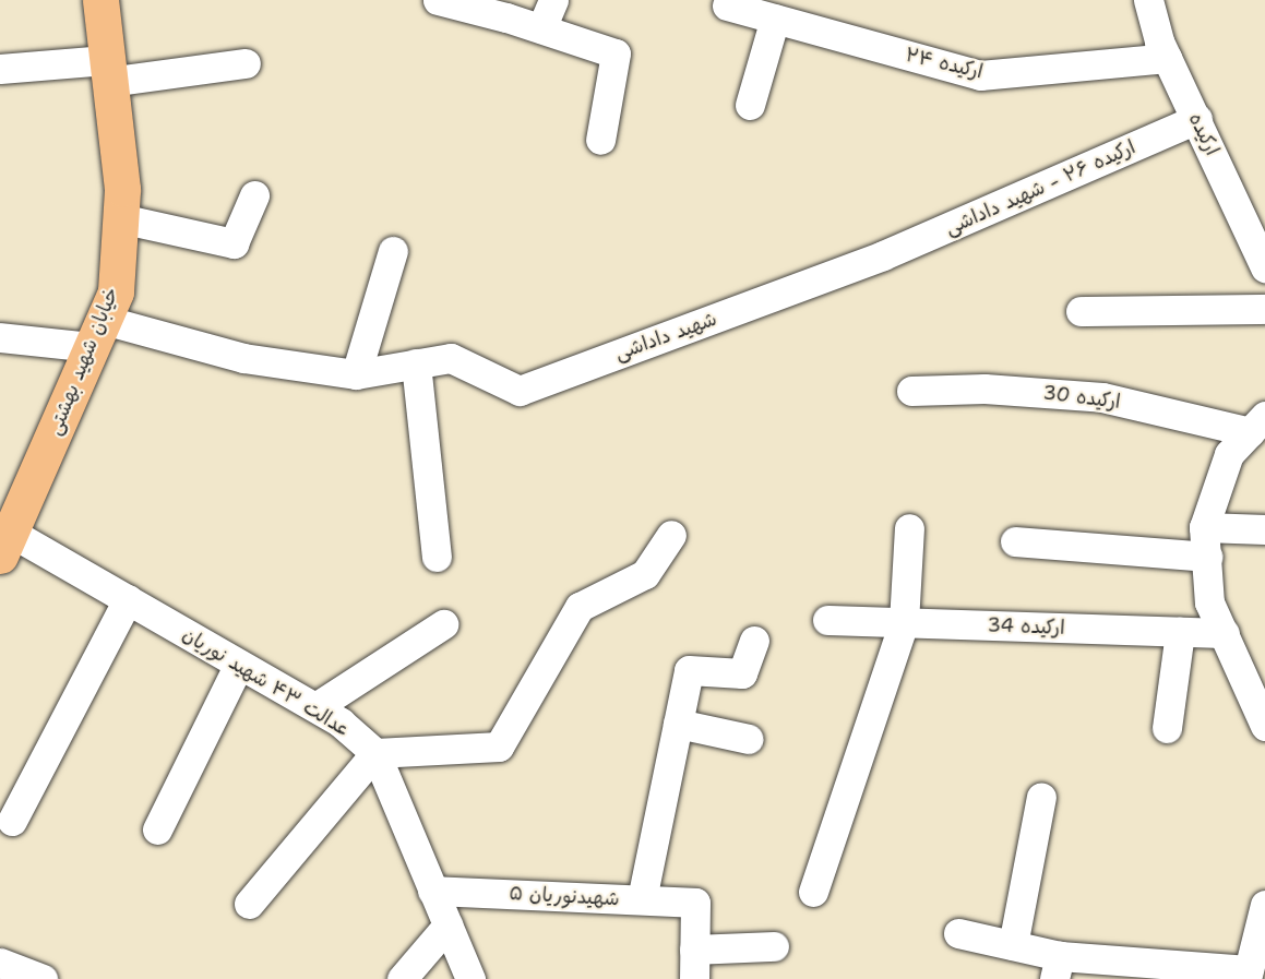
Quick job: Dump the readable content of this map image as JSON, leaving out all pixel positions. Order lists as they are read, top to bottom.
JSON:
{
  "streets": {
    "main road": ["خیابان شهید بهشتی"],
    "street": [
      "ارکیده ۲۴",
      "ارکیده",
      "ارکیده ۲۶ - شهید داداشی",
      "شهید داداشی",
      "ارکیده 30",
      "ارکیده 34",
      "عدالت ۴۳ شهید نوریان",
      "شهیدنوریان ۵"
    ]
  },
  "crossings": [
    ["ارکیده ۲۴", "ارکیده"],
    ["ارکیده", "ارکیده ۲۶ - شهید داداشی"],
    ["ارکیده ۲۶ - شهید داداشی", "شهید داداشی"],
    ["خیابان شهید بهشتی", "عدالت ۴۳ شهید نوریان"],
    ["عدالت ۴۳ شهید نوریان", "شهیدنوریان ۵"]
  ]
}
